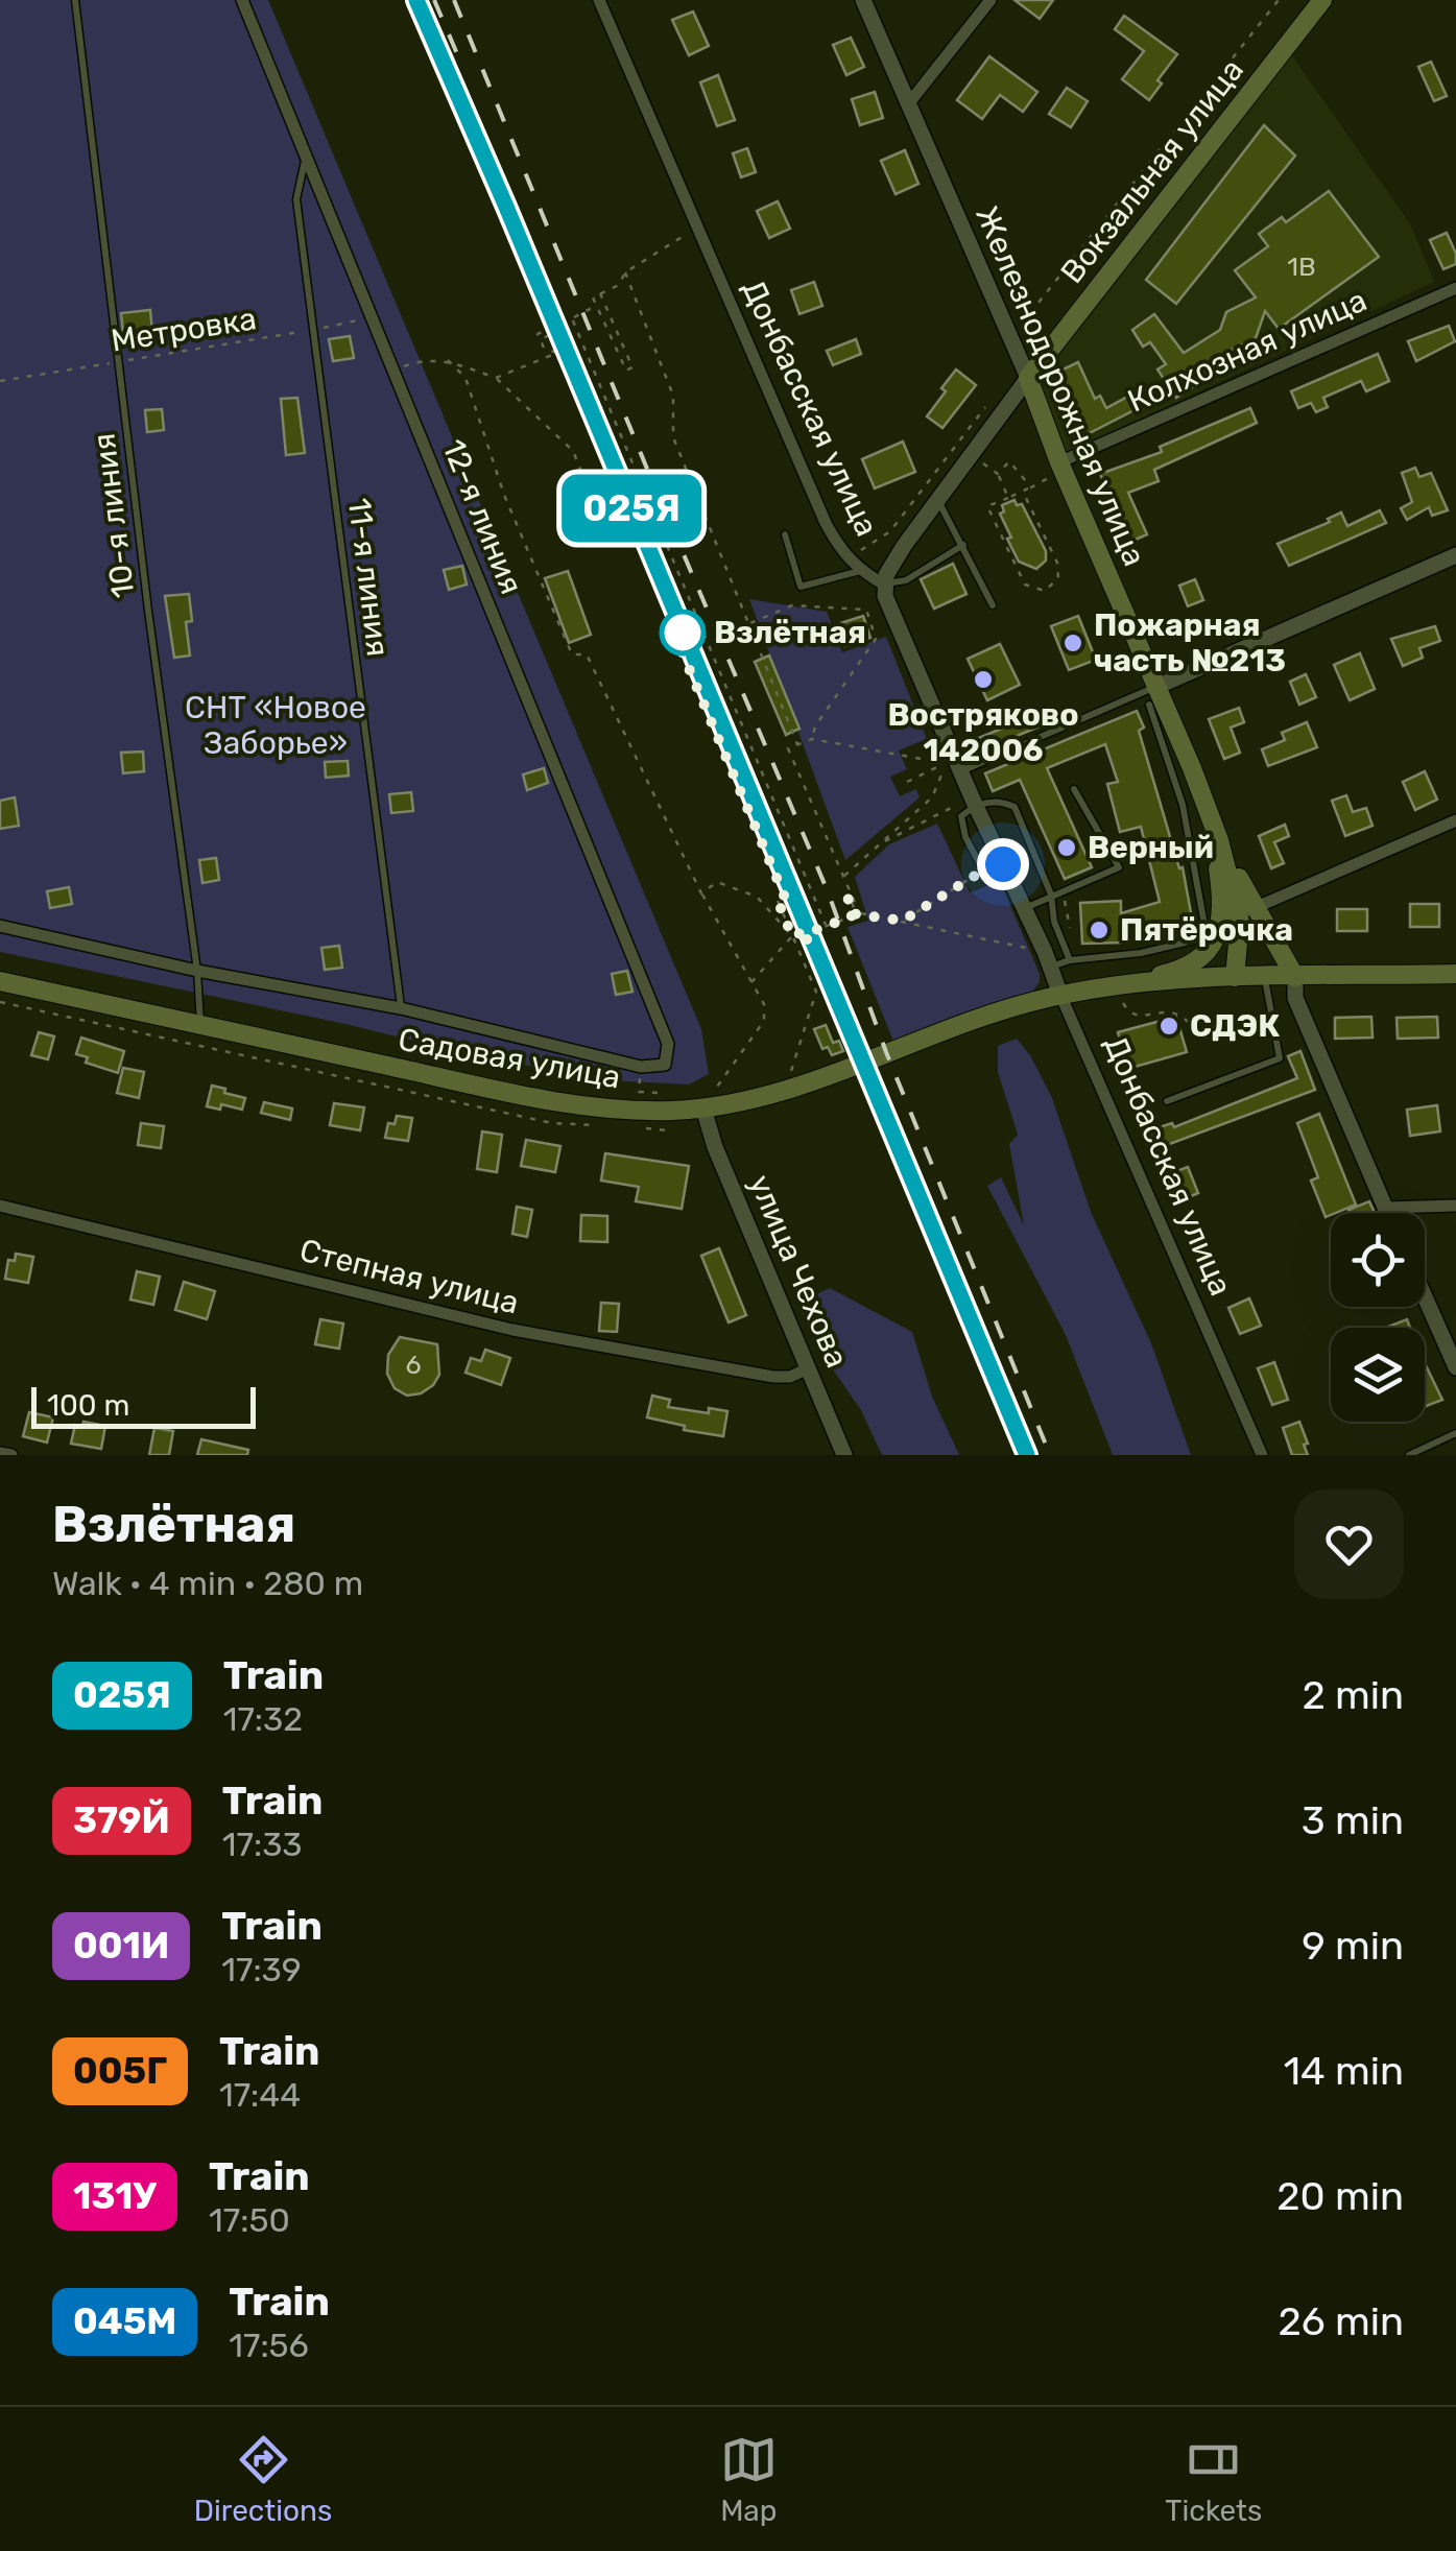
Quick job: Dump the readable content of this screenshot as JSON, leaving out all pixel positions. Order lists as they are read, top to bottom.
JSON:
{
  "streets": {
    "main road": ["Вокзальная улица", "Железнодорожная улица", "Садовая улица"],
    "street": [
      "Колхозная улица",
      "Донбасская улица",
      "12-я линия",
      "улица Чехова",
      "Степная улица"
    ],
    "lane": ["10-я линия", "11-я линия"],
    "path": ["Метровка"]
  },
  "crossings": [
    ["Вокзальная улица", "Железнодорожная улица"],
    ["Метровка", "10-я линия"],
    ["Метровка", "12-я линия"],
    ["Метровка", "11-я линия"],
    ["Колхозная улица", "Железнодорожная улица"],
    ["Донбасская улица", "Садовая улица"],
    ["10-я линия", "Садовая улица"],
    ["12-я линия", "11-я линия"],
    ["Садовая улица", "улица Чехова"],
    ["улица Чехова", "Степная улица"]
  ],
  "parks": ["СНТ «Новое Заборье»"],
  "places": [
    "Взлётная",
    "Пожарная часть №213",
    "Востряково 142006",
    "Верный",
    "Пятёрочка",
    "СДЭК"
  ],
  "house_numbers": ["1В", "6"],
  "scale_bar": "100 m",
  "page": {
    "on_map": "025Я",
    "scale": "100 m",
    "heading": ["Взлётная", "Walk · 4 min · 280 m"],
    "list": [
      {
        "mark": "025Я",
        "name": "Train",
        "note": "17:32",
        "value": "2 min"
      },
      {
        "mark": "379Й",
        "name": "Train",
        "note": "17:33",
        "value": "3 min"
      },
      {
        "mark": "001И",
        "name": "Train",
        "note": "17:39",
        "value": "9 min"
      },
      {
        "mark": "005Г",
        "name": "Train",
        "note": "17:44",
        "value": "14 min"
      },
      {
        "mark": "131У",
        "name": "Train",
        "note": "17:50",
        "value": "20 min"
      },
      {
        "mark": "045М",
        "name": "Train",
        "note": "17:56",
        "value": "26 min"
      }
    ],
    "tabs": ["Directions", "Map", "Tickets"]
  }
}
